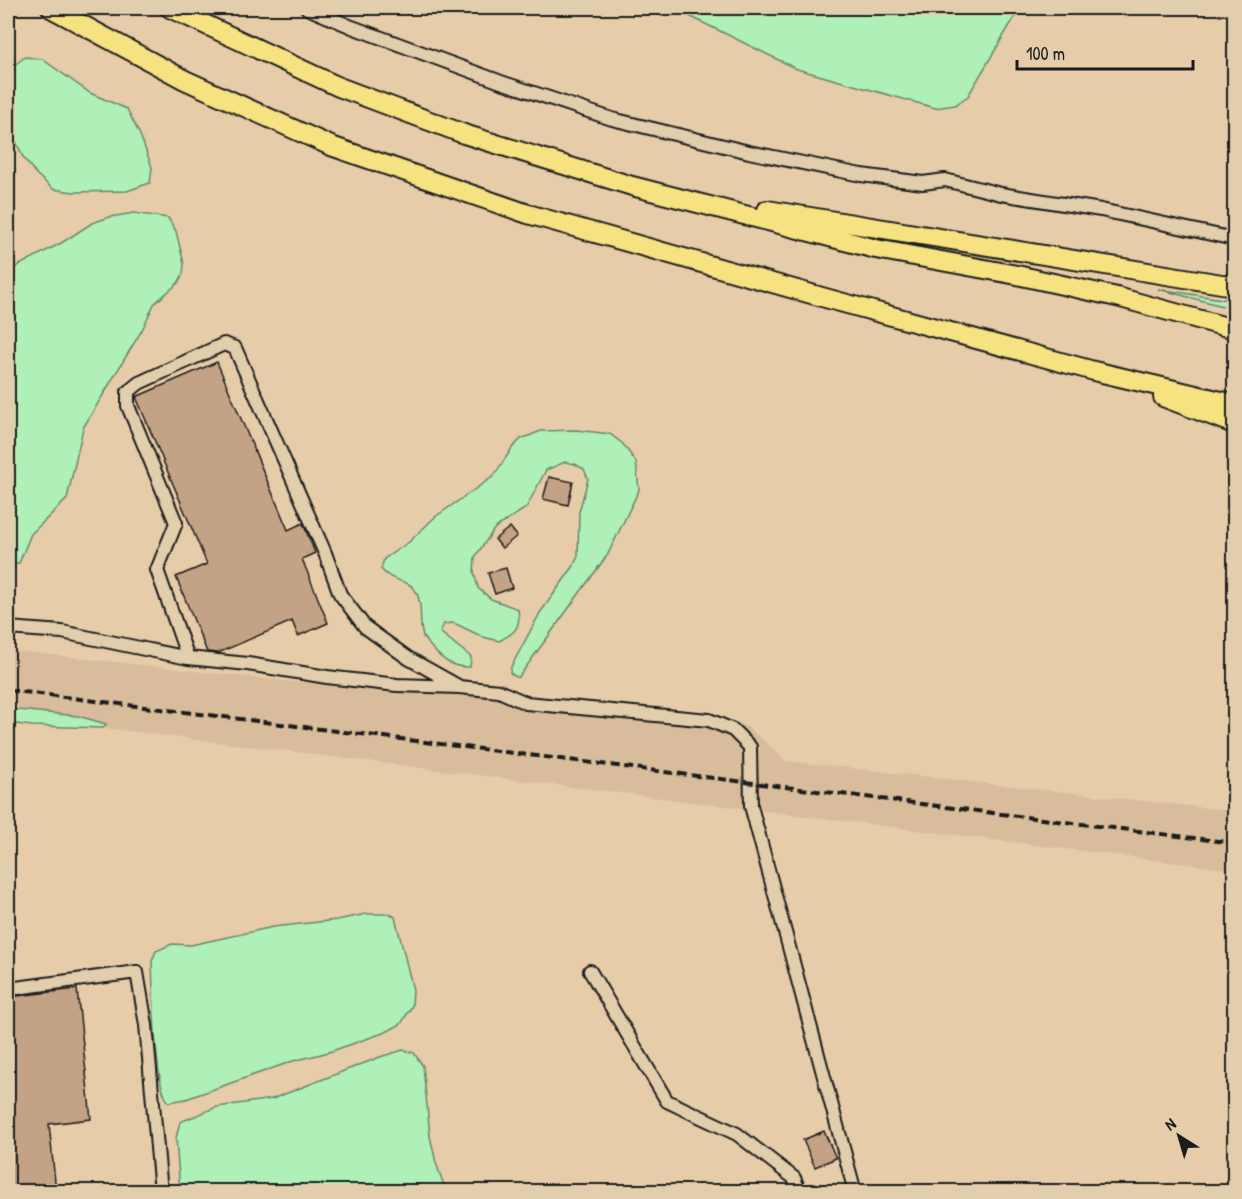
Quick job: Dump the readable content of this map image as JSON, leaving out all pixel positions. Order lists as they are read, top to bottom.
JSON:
{
  "scale_bar": "100 m",
  "north": "top left"
}
